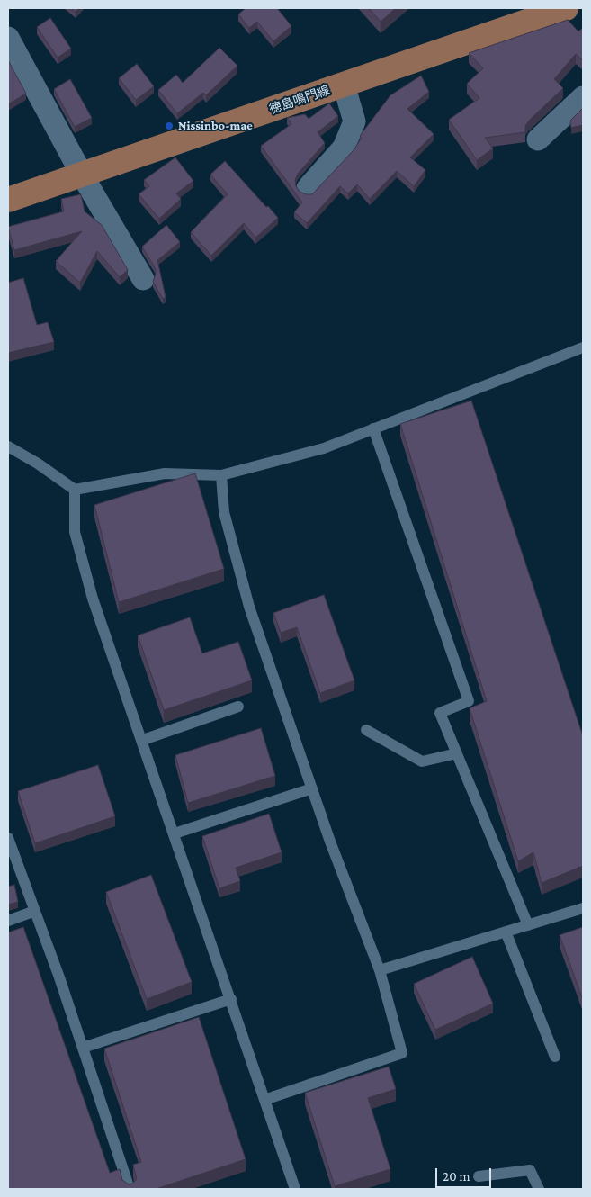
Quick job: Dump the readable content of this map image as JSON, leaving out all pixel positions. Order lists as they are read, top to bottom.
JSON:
{
  "streets": {
    "main road": ["徳島鳴門線"]
  },
  "places": ["Nissinbo-mae"],
  "scale_bar": "20 m"
}
